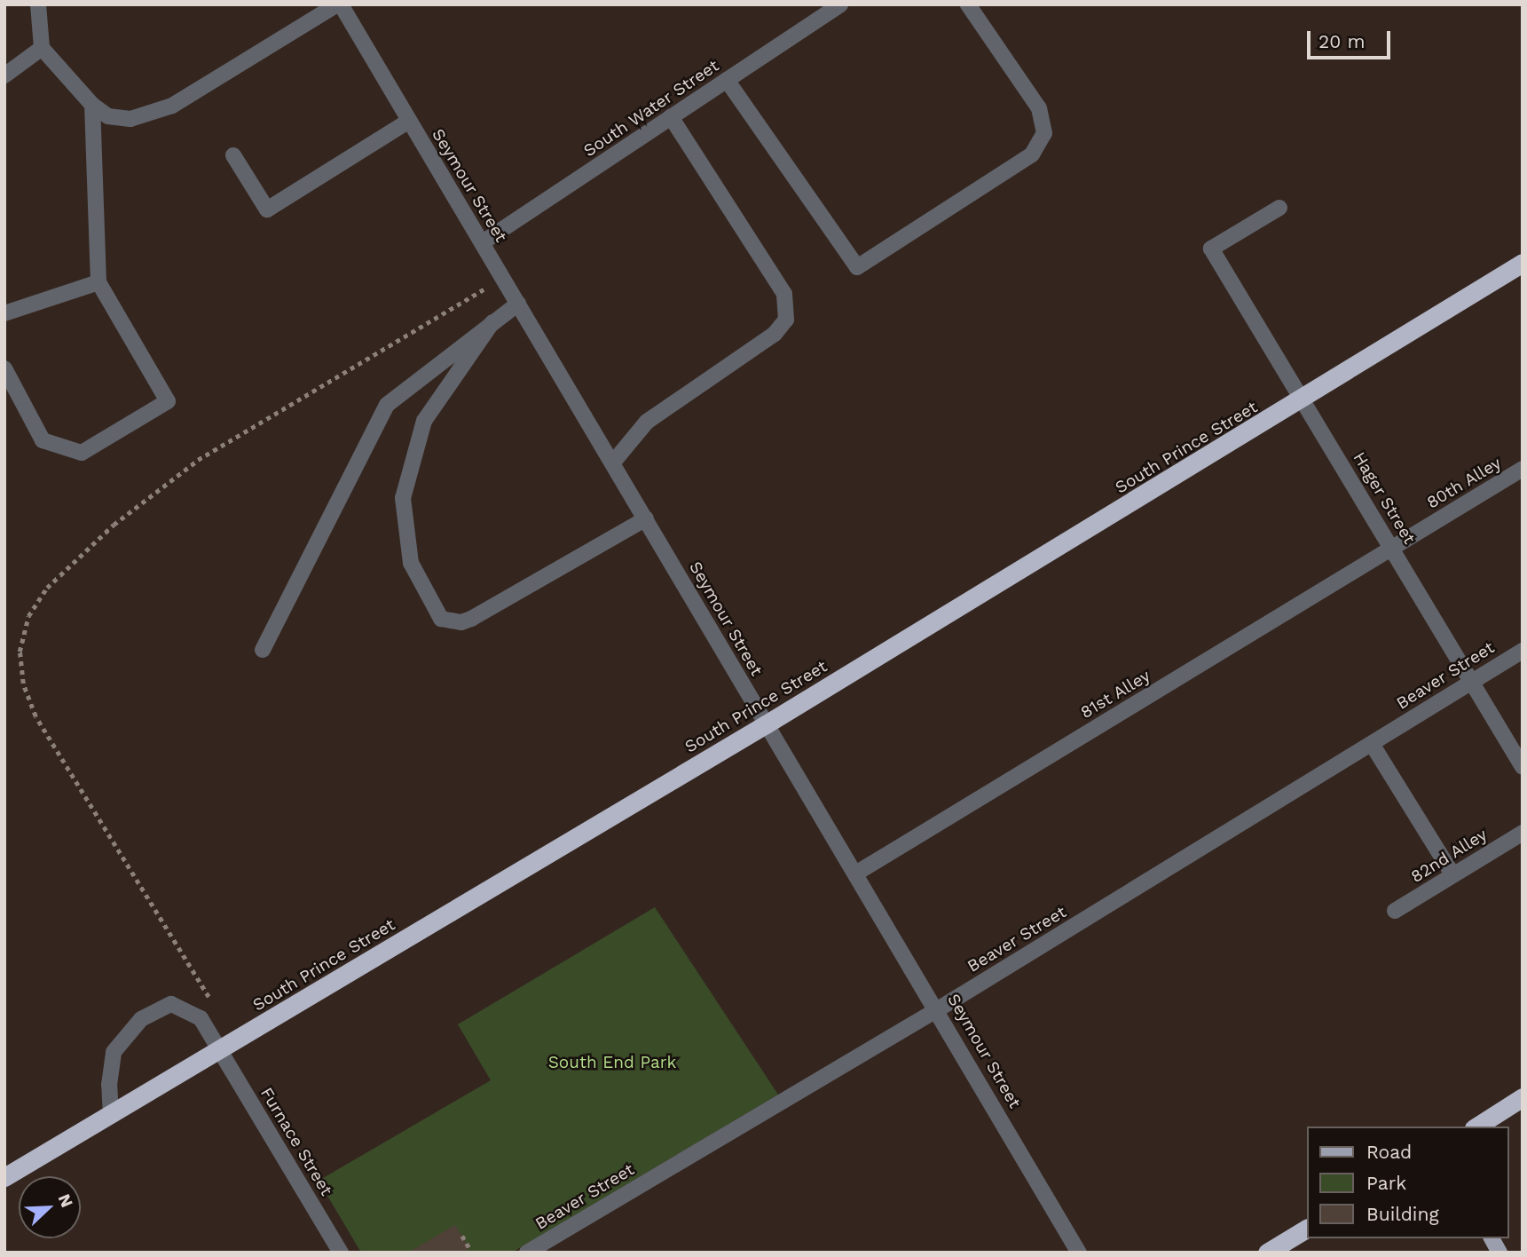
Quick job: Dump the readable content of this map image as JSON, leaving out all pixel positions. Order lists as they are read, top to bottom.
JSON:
{
  "streets": {
    "highway": ["South Prince Street"],
    "street": [
      "South Water Street",
      "Seymour Street",
      "80th Alley",
      "Hager Street",
      "Beaver Street",
      "81st Alley",
      "82nd Alley",
      "Furnace Street"
    ]
  },
  "crossings": [
    ["South Water Street", "Seymour Street"],
    ["Seymour Street", "South Prince Street"],
    ["Seymour Street", "Beaver Street"],
    ["Seymour Street", "81st Alley"],
    ["South Prince Street", "Hager Street"],
    ["South Prince Street", "Furnace Street"],
    ["80th Alley", "Hager Street"],
    ["80th Alley", "81st Alley"],
    ["Hager Street", "Beaver Street"],
    ["Hager Street", "81st Alley"]
  ],
  "parks": ["South End Park"],
  "legend": ["Road", "Park", "Building"],
  "scale_bar": "20 m",
  "north": "top right"
}
